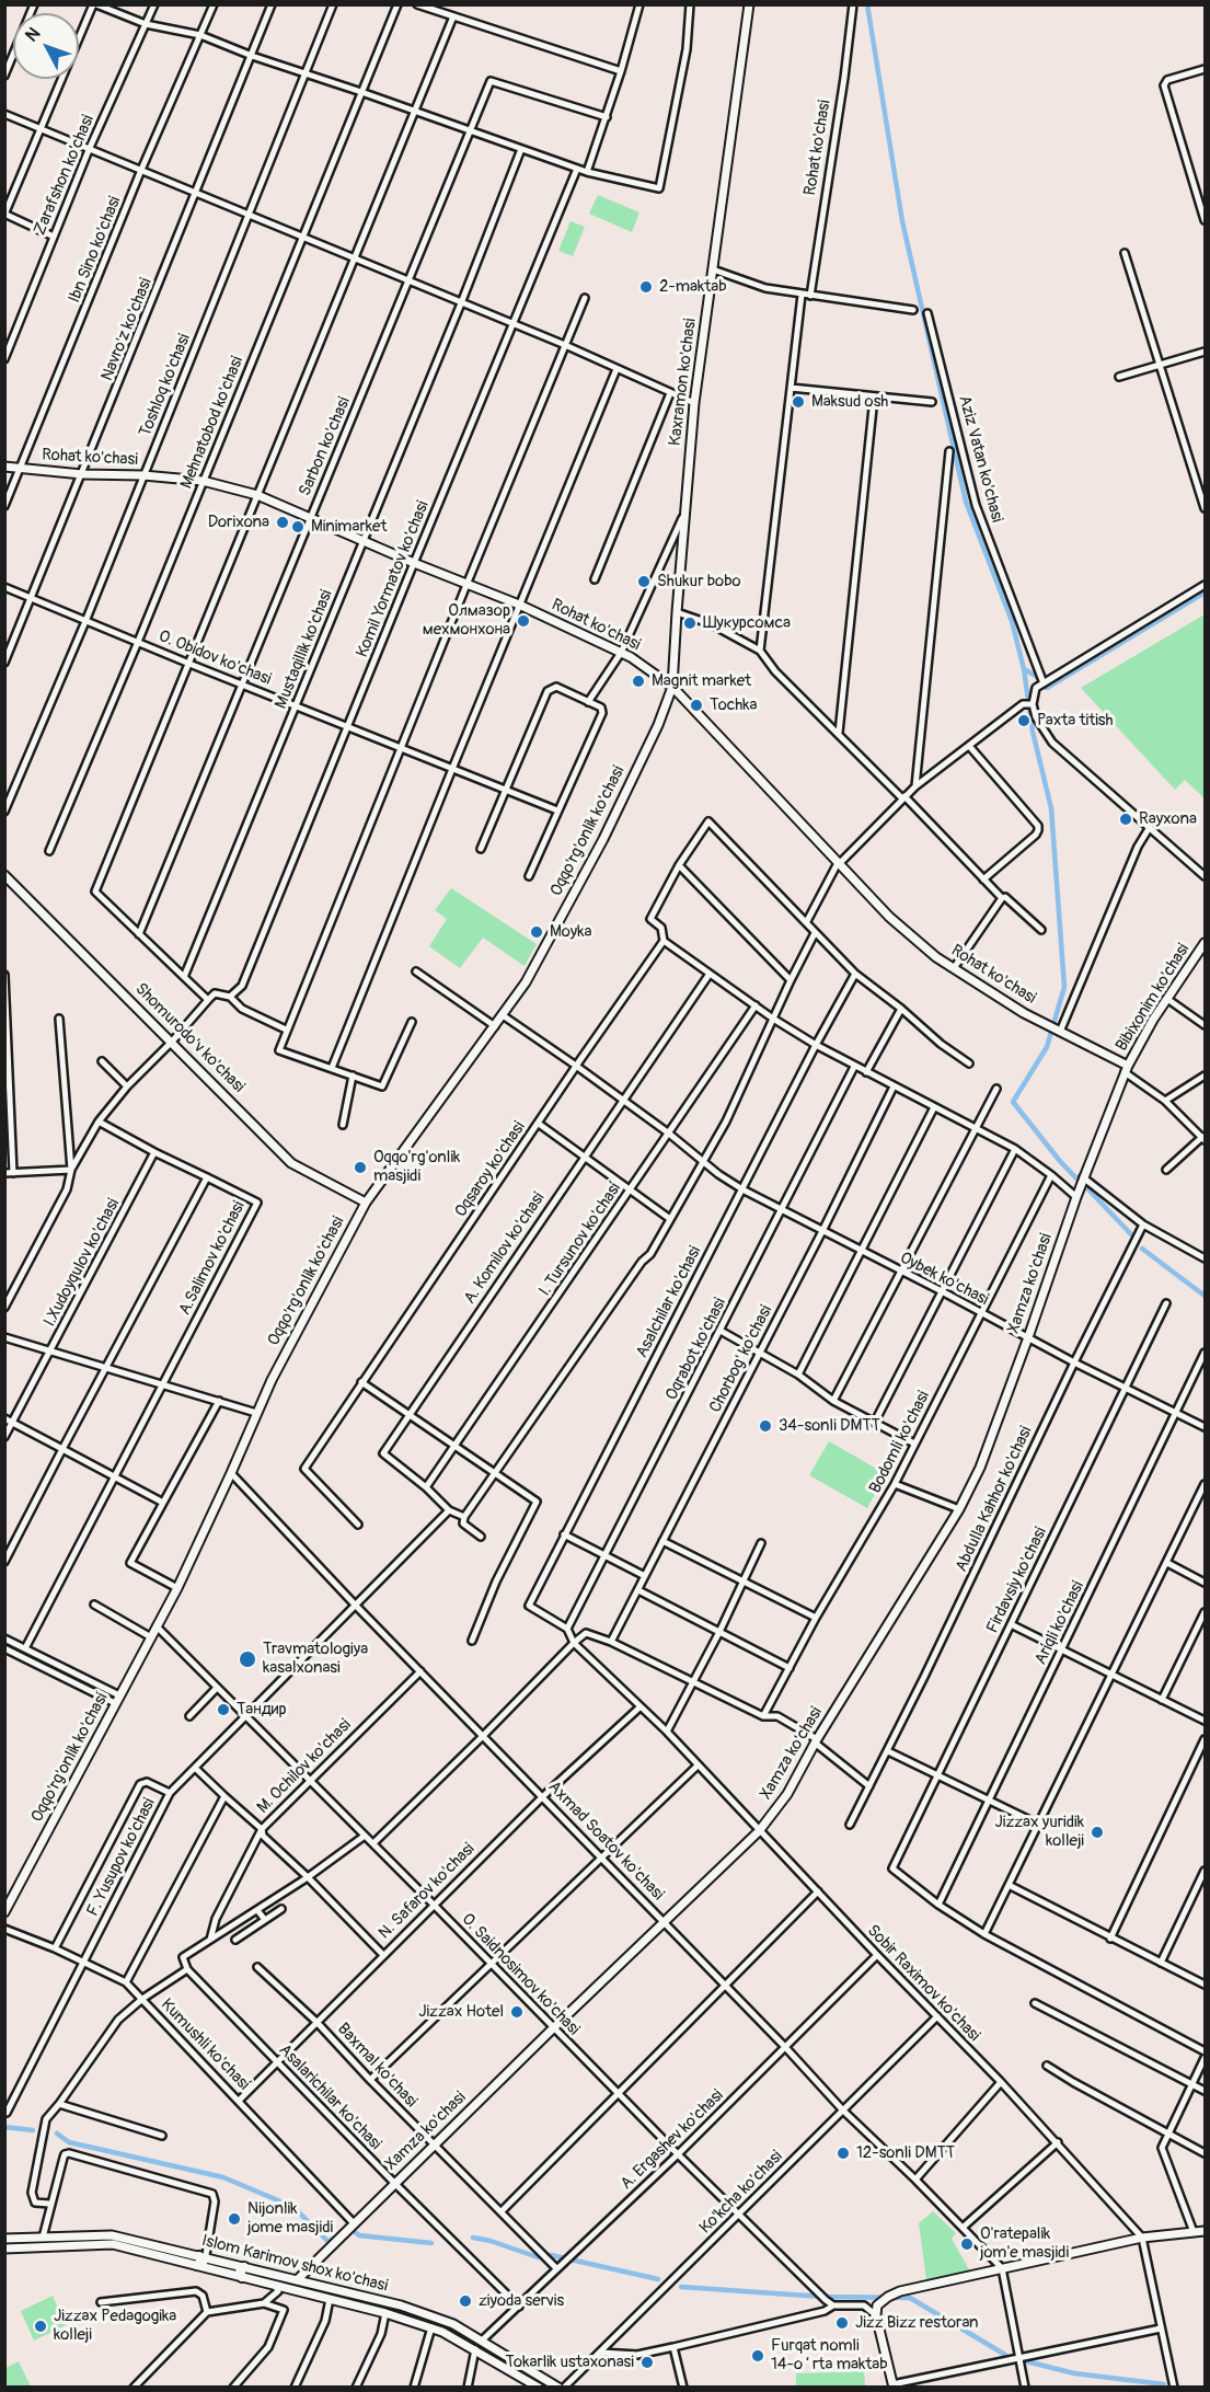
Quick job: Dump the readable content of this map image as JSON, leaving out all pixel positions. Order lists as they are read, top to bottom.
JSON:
{
  "streets": {
    "street": [
      "Rohat ko'chasi",
      "Zarafshon ko'chasi",
      "Ibn Sino ko'chasi",
      "Navro'z ko'chasi",
      "Kaxramon ko'chasi",
      "Toshloq ko'chasi",
      "Mehnatobod ko'chasi",
      "Sarbon ko'chasi",
      "Aziz Vatan ko'chasi",
      "Komil Yormatov ko'chasi",
      "Mustaqillik ko'chasi",
      "O. Obidov ko'chasi",
      "Oqqo'rg'onlik ko'chasi",
      "Bibixonim ko'chasi",
      "Shomurodo'v ko'chasi",
      "Oqsaroy ko'chasi",
      "I. Tursunov ko'chasi",
      "A. Komilov ko'chasi",
      "A.Salimov ko'chasi",
      "I.Xudoyqulov ko'chasi",
      "Oybek ko'chasi",
      "Xamza ko'chasi",
      "Asalchilar ko'chasi",
      "Oqrabot ko'chasi",
      "Chorbog' ko'chasi",
      "Bodomli ko'chasi",
      "Abdulla Kahhor ko'chasi",
      "Firdavsiy ko'chasi",
      "Ariqli ko'chasi",
      "M. Ochilov ko'chasi",
      "Axmad Soatov ko'chasi",
      "F. Yusupov ko'chasi",
      "N. Safarov ko'chasi",
      "O. Saidnosimov ko'chasi",
      "Sobir Raximov ko'chasi",
      "Kumushli ko'chasi",
      "Baxmal ko'chasi",
      "Asalarichilar ko'chasi",
      "A. Ergashev ko'chasi",
      "Ko'kcha ko'chasi",
      "Islom Karimov shox ko'chasi"
    ]
  },
  "crossings": [
    ["Rohat ko'chasi", "Ibn Sino ko'chasi"],
    ["Rohat ko'chasi", "Navro'z ko'chasi"],
    ["Rohat ko'chasi", "Kaxramon ko'chasi"],
    ["Rohat ko'chasi", "Toshloq ko'chasi"],
    ["Rohat ko'chasi", "Mehnatobod ko'chasi"],
    ["Rohat ko'chasi", "Sarbon ko'chasi"],
    ["Rohat ko'chasi", "Komil Yormatov ko'chasi"],
    ["Rohat ko'chasi", "Mustaqillik ko'chasi"],
    ["Rohat ko'chasi", "Oqqo'rg'onlik ko'chasi"],
    ["Rohat ko'chasi", "Bibixonim ko'chasi"],
    ["Navro'z ko'chasi", "O. Obidov ko'chasi"],
    ["Kaxramon ko'chasi", "Oqqo'rg'onlik ko'chasi"],
    ["Toshloq ko'chasi", "O. Obidov ko'chasi"],
    ["Mehnatobod ko'chasi", "O. Obidov ko'chasi"],
    ["Sarbon ko'chasi", "O. Obidov ko'chasi"],
    ["Komil Yormatov ko'chasi", "O. Obidov ko'chasi"],
    ["Mustaqillik ko'chasi", "O. Obidov ko'chasi"],
    ["Oqqo'rg'onlik ko'chasi", "Shomurodo'v ko'chasi"],
    ["Oqqo'rg'onlik ko'chasi", "Oybek ko'chasi"],
    ["Oqqo'rg'onlik ko'chasi", "Axmad Soatov ko'chasi"],
    ["Oqqo'rg'onlik ko'chasi", "O. Saidnosimov ko'chasi"],
    ["Bibixonim ko'chasi", "Xamza ko'chasi"],
    ["Oqsaroy ko'chasi", "Oybek ko'chasi"],
    ["I. Tursunov ko'chasi", "A. Komilov ko'chasi"],
    ["I. Tursunov ko'chasi", "Oybek ko'chasi"],
    ["A. Komilov ko'chasi", "Oybek ko'chasi"],
    ["A. Komilov ko'chasi", "F. Yusupov ko'chasi"],
    ["Oybek ko'chasi", "Xamza ko'chasi"],
    ["Oybek ko'chasi", "Asalchilar ko'chasi"],
    ["Oybek ko'chasi", "Oqrabot ko'chasi"],
    ["Oybek ko'chasi", "Chorbog' ko'chasi"],
    ["Oybek ko'chasi", "Bodomli ko'chasi"],
    ["Oybek ko'chasi", "Abdulla Kahhor ko'chasi"],
    ["Oybek ko'chasi", "Firdavsiy ko'chasi"],
    ["Oybek ko'chasi", "Ariqli ko'chasi"],
    ["Xamza ko'chasi", "Axmad Soatov ko'chasi"],
    ["Xamza ko'chasi", "O. Saidnosimov ko'chasi"],
    ["Xamza ko'chasi", "Sobir Raximov ko'chasi"],
    ["Xamza ko'chasi", "Kumushli ko'chasi"],
    ["Xamza ko'chasi", "Baxmal ko'chasi"],
    ["Xamza ko'chasi", "Asalarichilar ko'chasi"],
    ["Xamza ko'chasi", "Islom Karimov shox ko'chasi"],
    ["Asalchilar ko'chasi", "Oqrabot ko'chasi"],
    ["Firdavsiy ko'chasi", "Ariqli ko'chasi"],
    ["M. Ochilov ko'chasi", "Axmad Soatov ko'chasi"],
    ["M. Ochilov ko'chasi", "O. Saidnosimov ko'chasi"],
    ["M. Ochilov ko'chasi", "Asalarichilar ko'chasi"],
    ["Axmad Soatov ko'chasi", "F. Yusupov ko'chasi"],
    ["Axmad Soatov ko'chasi", "N. Safarov ko'chasi"],
    ["Axmad Soatov ko'chasi", "A. Ergashev ko'chasi"],
    ["Axmad Soatov ko'chasi", "Ko'kcha ko'chasi"],
    ["F. Yusupov ko'chasi", "O. Saidnosimov ko'chasi"],
    ["F. Yusupov ko'chasi", "Kumushli ko'chasi"],
    ["N. Safarov ko'chasi", "O. Saidnosimov ko'chasi"],
    ["N. Safarov ko'chasi", "Sobir Raximov ko'chasi"],
    ["N. Safarov ko'chasi", "Kumushli ko'chasi"],
    ["N. Safarov ko'chasi", "Baxmal ko'chasi"],
    ["N. Safarov ko'chasi", "Asalarichilar ko'chasi"],
    ["O. Saidnosimov ko'chasi", "A. Ergashev ko'chasi"],
    ["O. Saidnosimov ko'chasi", "Ko'kcha ko'chasi"],
    ["Sobir Raximov ko'chasi", "A. Ergashev ko'chasi"],
    ["Sobir Raximov ko'chasi", "Ko'kcha ko'chasi"],
    ["Baxmal ko'chasi", "A. Ergashev ko'chasi"],
    ["Asalarichilar ko'chasi", "A. Ergashev ko'chasi"],
    ["A. Ergashev ko'chasi", "Islom Karimov shox ko'chasi"]
  ],
  "places": [
    "2-maktab",
    "Maksud osh",
    "Dorixona",
    "Minimarket",
    "Shukur bobo",
    "Олмазор мехмонхона",
    "Шукурсомса",
    "Magnit market",
    "Tochka",
    "Paxta titish",
    "Rayxona",
    "Moyka",
    "Oqqo'rg'onlik masjidi",
    "34-sonli DMTT",
    "Travmatologiya kasalxonasi",
    "Тандир",
    "Jizzax yuridik kolleji",
    "Jizzax Hotel",
    "12-sonli DMTT",
    "Nijonlik jome masjidi",
    "O'ratepalik jom'e masjidi",
    "ziyoda servis",
    "Jizz Bizz restoran",
    "Jizzax Pedagogika kolleji",
    "Furqat nomli 14-oʻrta maktab",
    "Tokarlik ustaxonasi"
  ],
  "north": "top left"
}
